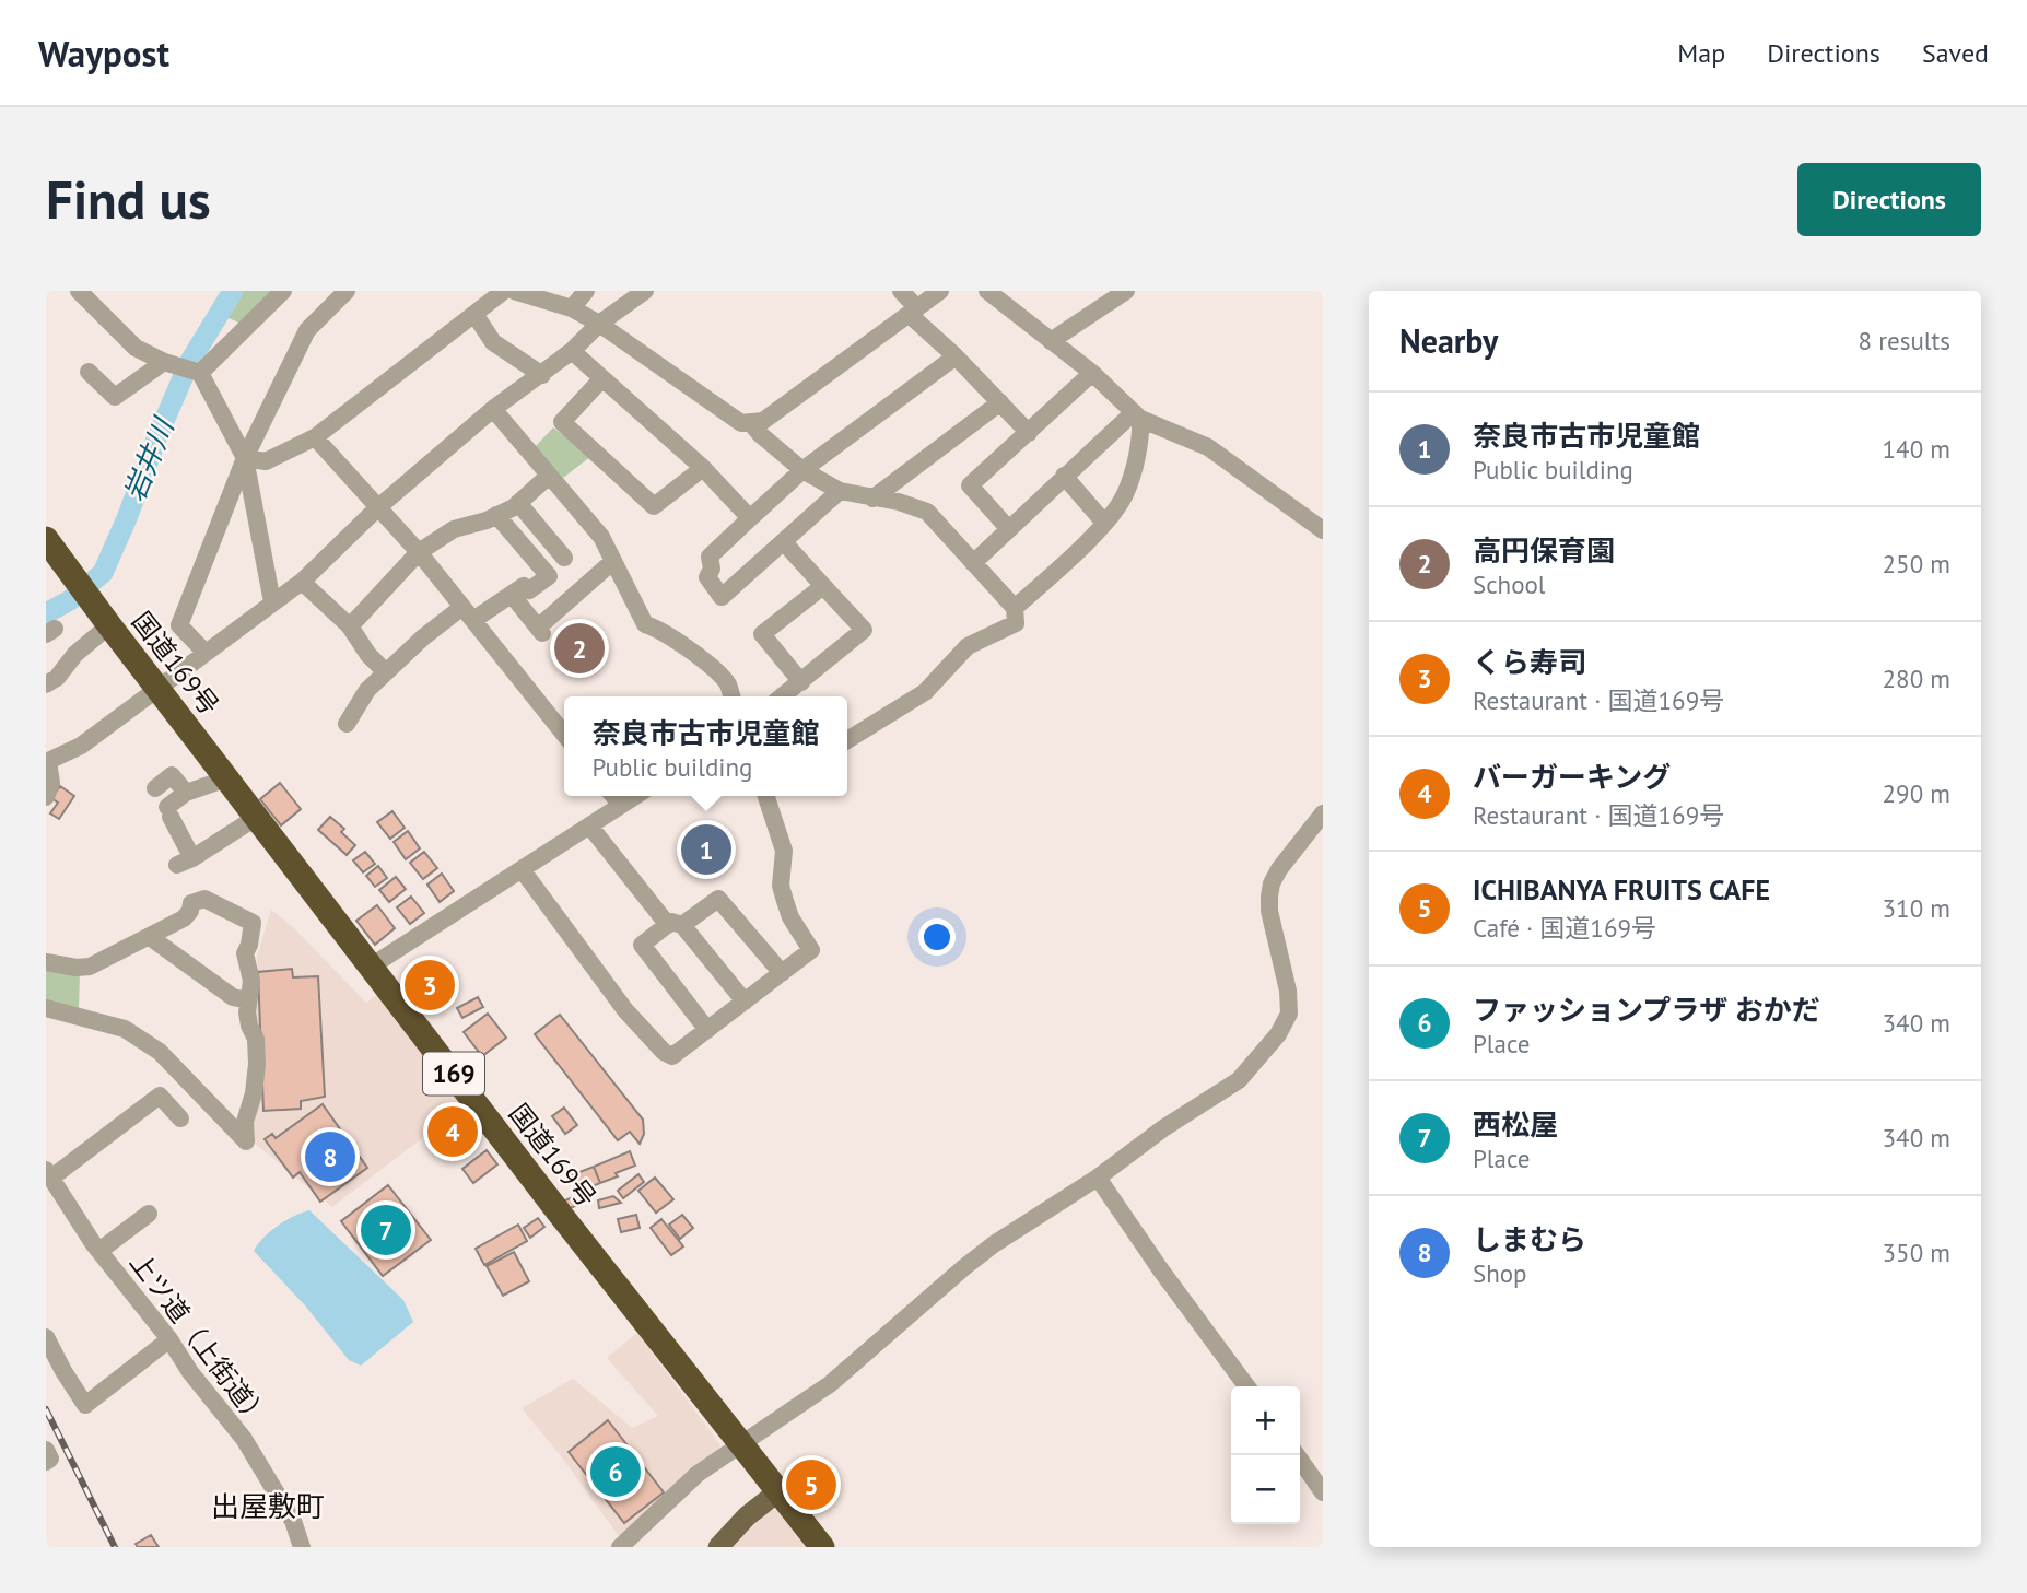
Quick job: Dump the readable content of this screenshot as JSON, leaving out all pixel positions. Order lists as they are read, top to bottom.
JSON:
{
  "streets": {
    "highway": ["国道169号", "169"],
    "street": ["上ツ道（上街道）"]
  },
  "districts": ["出屋敷町"],
  "water": ["岩井川"],
  "page": {
    "header": "Waypost",
    "nav": ["Map", "Directions", "Saved"],
    "buttons": "Directions",
    "title": "Find us",
    "heading": ["Nearby", "8 results"],
    "list": [
      {
        "mark": "1",
        "name": "奈良市古市児童館",
        "note": "Public building",
        "value": "140 m"
      },
      {
        "mark": "2",
        "name": "高円保育園",
        "note": "School",
        "value": "250 m"
      },
      {
        "mark": "3",
        "name": "くら寿司",
        "note": "Restaurant · 国道169号",
        "value": "280 m"
      },
      {
        "mark": "4",
        "name": "バーガーキング",
        "note": "Restaurant · 国道169号",
        "value": "290 m"
      },
      {
        "mark": "5",
        "name": "ICHIBANYA FRUITS CAFE",
        "note": "Café · 国道169号",
        "value": "310 m"
      },
      {
        "mark": "6",
        "name": "ファッションプラザ おかだ",
        "note": "Place",
        "value": "340 m"
      },
      {
        "mark": "7",
        "name": "西松屋",
        "note": "Place",
        "value": "340 m"
      },
      {
        "mark": "8",
        "name": "しまむら",
        "note": "Shop",
        "value": "350 m"
      }
    ],
    "pins": [
      "2",
      "1",
      "3",
      "4",
      "8",
      "7",
      "6",
      "5"
    ],
    "popup": ["奈良市古市児童館", "Public building"],
    "map_buttons": ["+", "−"]
  }
}
